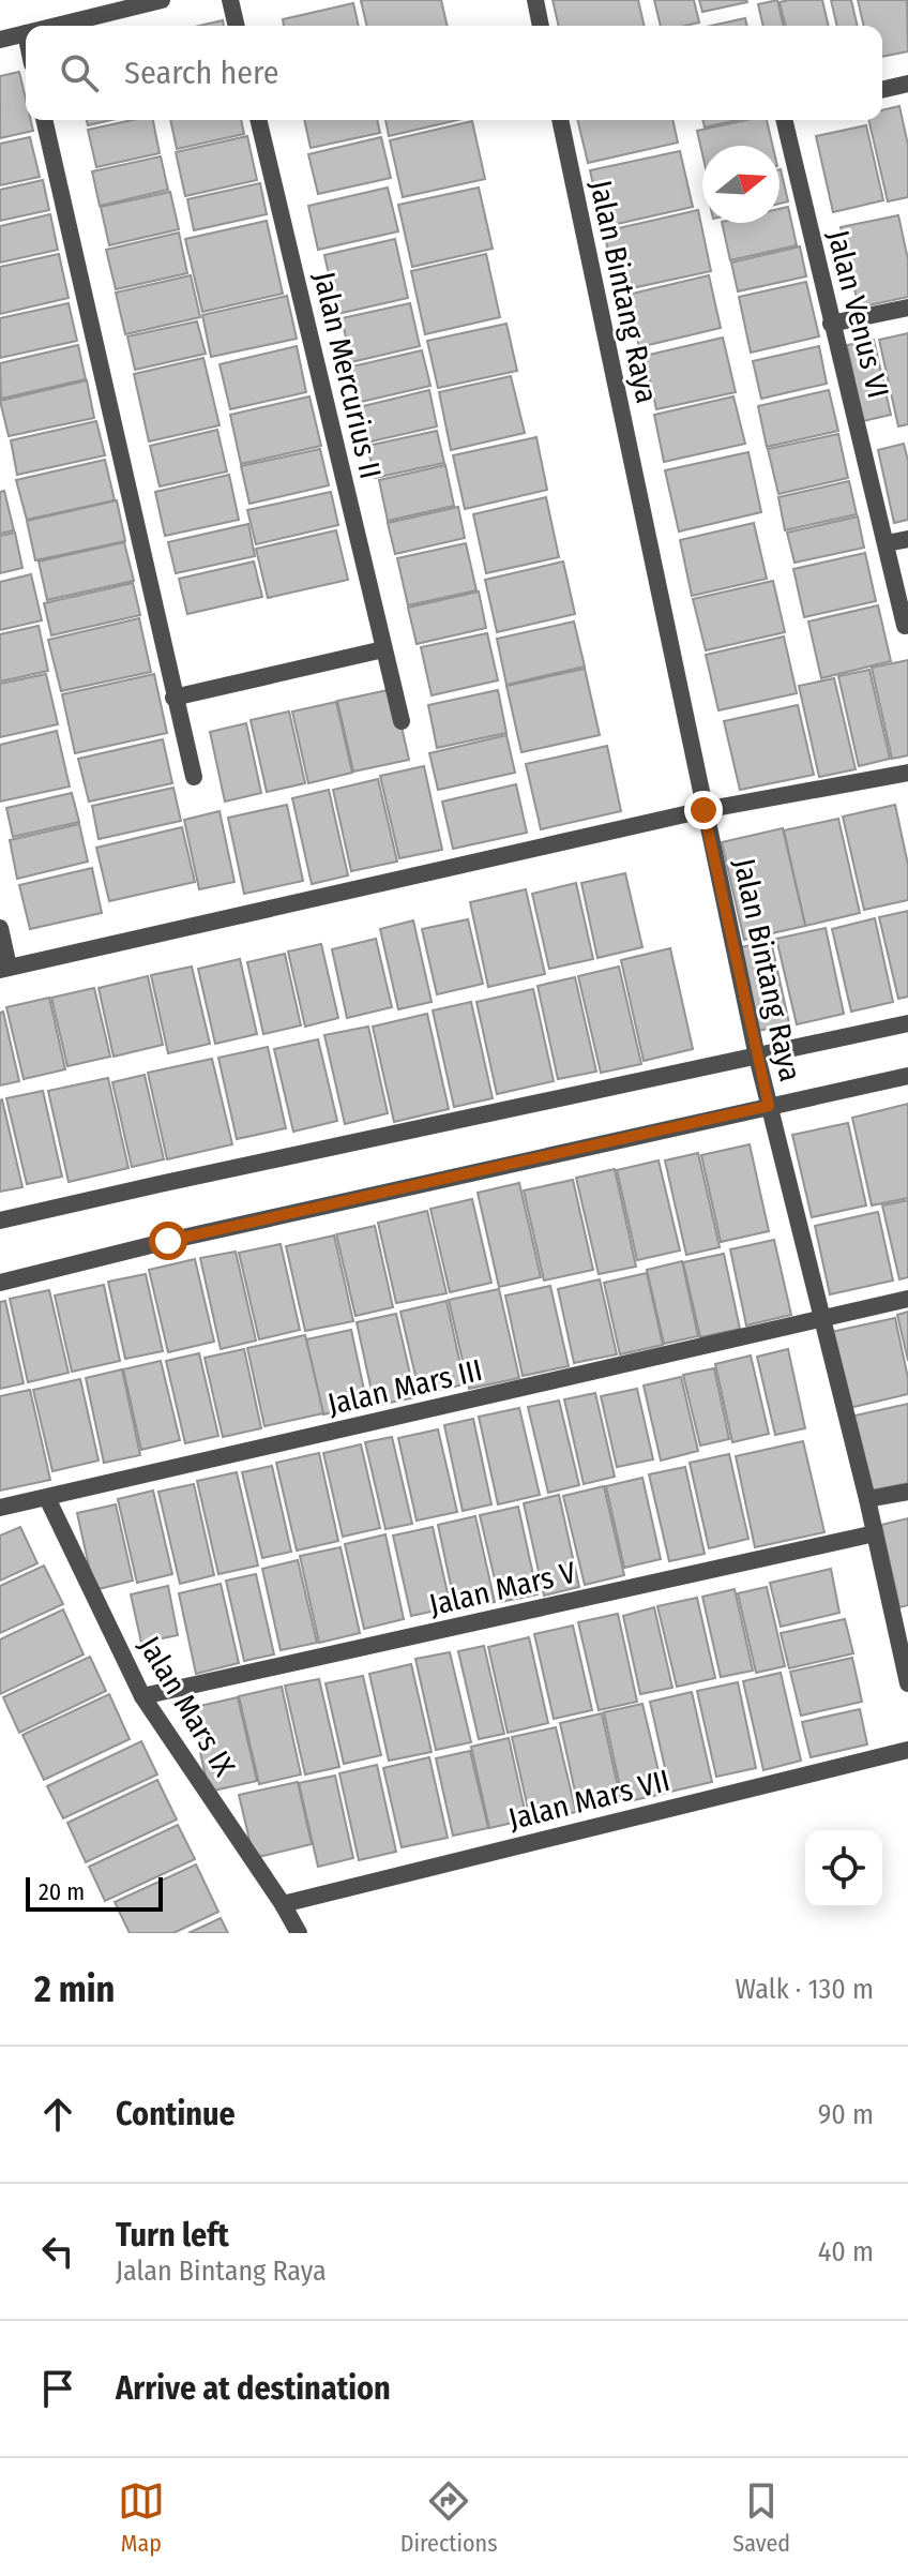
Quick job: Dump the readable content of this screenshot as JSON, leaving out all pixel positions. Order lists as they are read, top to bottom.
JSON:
{
  "streets": {
    "street": [
      "Jalan Bintang Raya",
      "Jalan Venus VI",
      "Jalan Mercurius II",
      "Jalan Mars III",
      "Jalan Mars V",
      "Jalan Mars IX",
      "Jalan Mars VII"
    ]
  },
  "crossings": [
    ["Jalan Bintang Raya", "Jalan Mars III"],
    ["Jalan Bintang Raya", "Jalan Mars V"],
    ["Jalan Mars III", "Jalan Mars IX"],
    ["Jalan Mars V", "Jalan Mars IX"],
    ["Jalan Mars IX", "Jalan Mars VII"]
  ],
  "scale_bar": "20 m",
  "north": "right",
  "page": {
    "search": "Search here",
    "scale": "20 m",
    "heading": ["2 min", "Walk · 130 m"],
    "list": [
      ["Continue", "90 m"],
      ["Turn left", "Jalan Bintang Raya", "40 m"],
      "Arrive at destination"
    ],
    "nav": ["Map", "Directions", "Saved"]
  }
}
